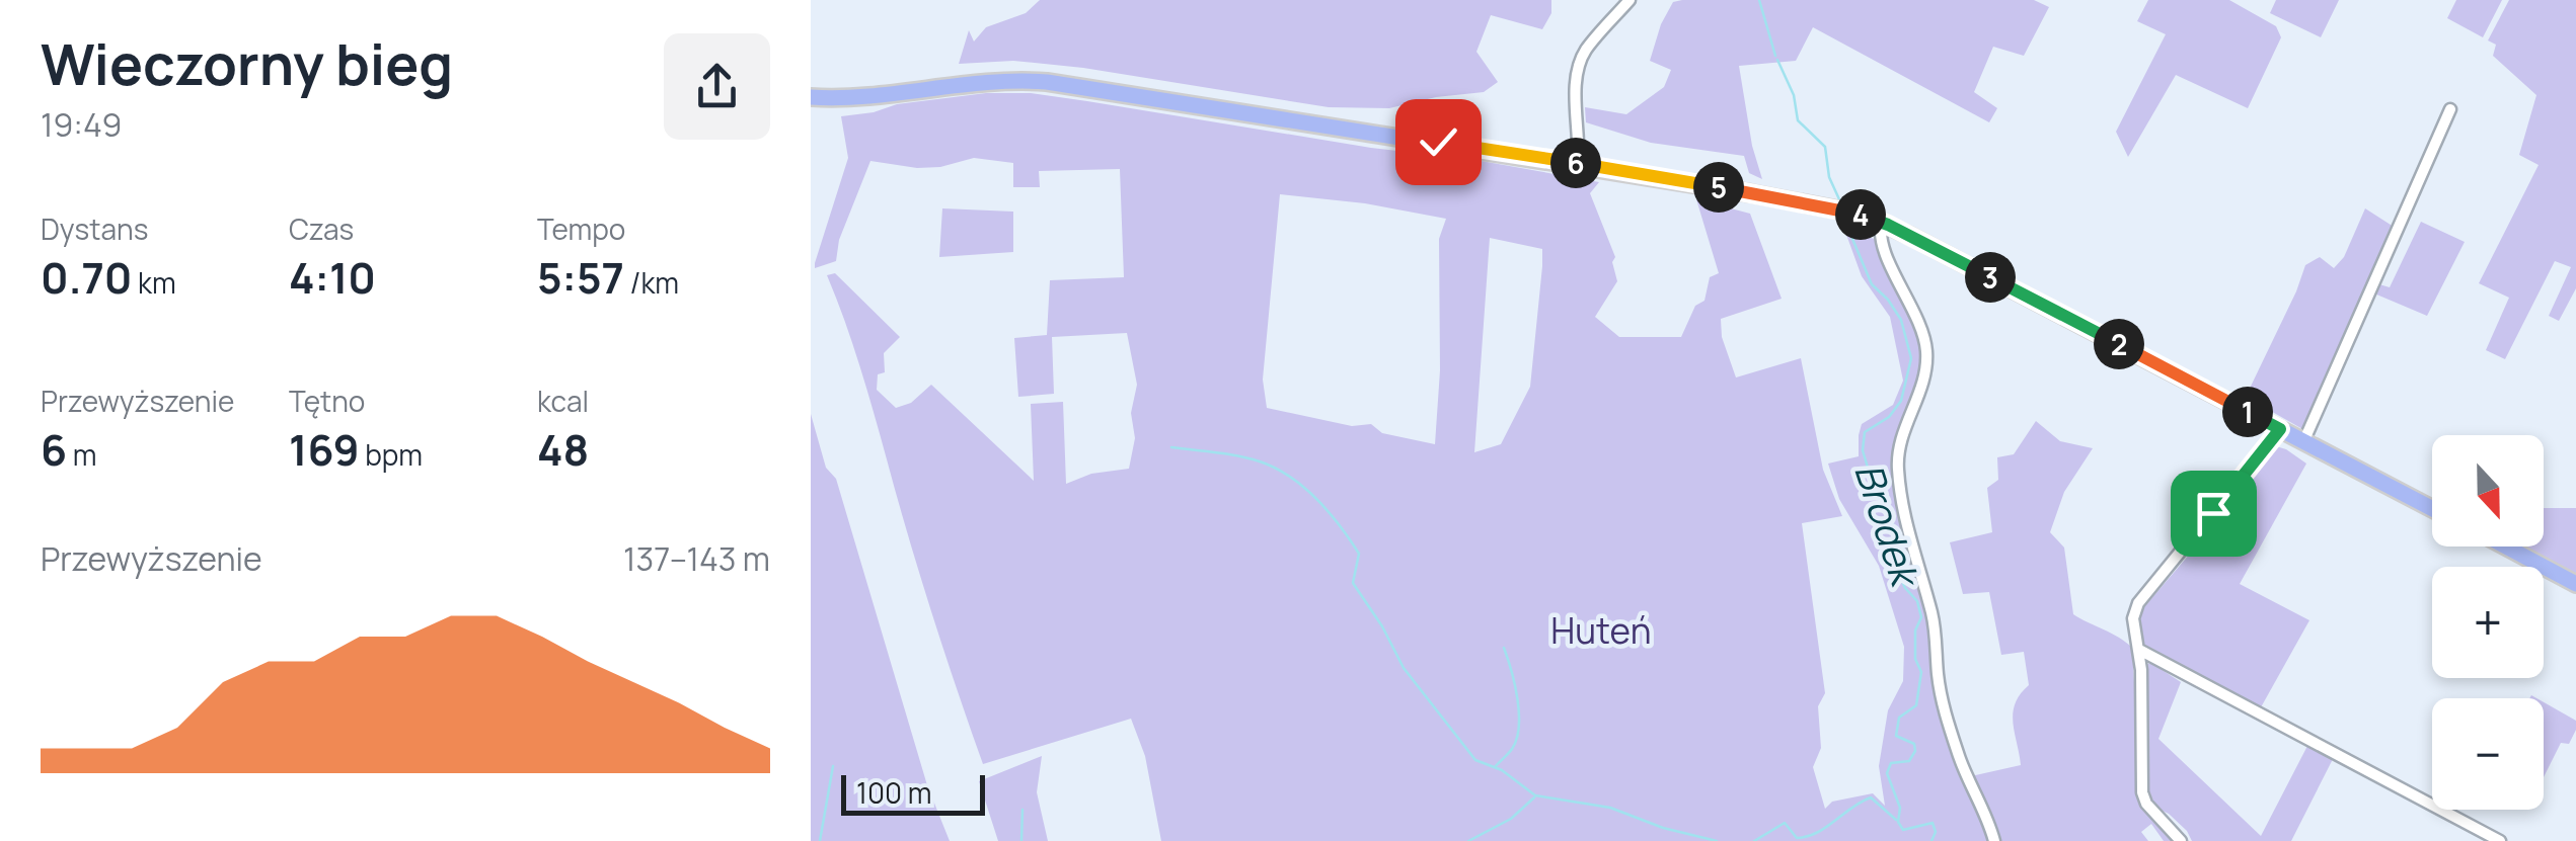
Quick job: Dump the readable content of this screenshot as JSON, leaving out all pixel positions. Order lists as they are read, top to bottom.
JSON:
{
  "water": ["Brodek"],
  "parks": ["Huteń"],
  "scale_bar": "100 m",
  "north": "bottom",
  "page": {
    "heading": ["Wieczorny bieg", "19:49"],
    "pins": [
      "6",
      "5",
      "4",
      "3",
      "2",
      "1"
    ],
    "stats": [
      ["Dystans", "0.70 km"],
      ["Czas", "4:10"],
      ["Tempo", "5:57 /km"],
      ["Przewyższenie", "6 m"],
      ["Tętno", "169 bpm"],
      ["kcal", "48"]
    ],
    "map_buttons": ["+", "−"],
    "chart": ["Przewyższenie", "137–143 m"],
    "scale": "100 m"
  }
}
